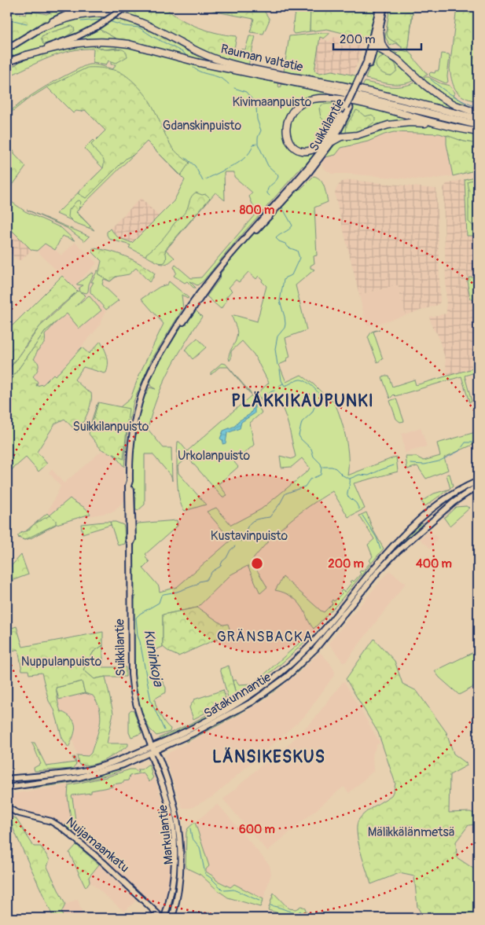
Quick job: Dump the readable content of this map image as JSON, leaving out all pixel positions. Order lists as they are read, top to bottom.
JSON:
{
  "streets": {
    "highway": ["Rauman valtatie"],
    "main road": [
      "Suikkilantie",
      "Satakunnantie",
      "Markulantie",
      "Nuijamaankatu"
    ]
  },
  "crossings": [
    ["Suikkilantie", "Satakunnantie"],
    ["Suikkilantie", "Markulantie"],
    ["Satakunnantie", "Markulantie"],
    ["Markulantie", "Nuijamaankatu"]
  ],
  "districts": ["PLÄKKIKAUPUNKI", "GRÄNSBACKA", "LÄNSIKESKUS"],
  "water": ["Kuninkoja"],
  "parks": [
    "Kivimaanpuisto",
    "Gdanskinpuisto",
    "Suikkilanpuisto",
    "Urkolanpuisto",
    "Kustavinpuisto",
    "Nuppulanpuisto",
    "Mälikkälänmetsä"
  ],
  "scale_bar": "200 m",
  "rings": [
    "800 m",
    "200 m",
    "400 m",
    "600 m"
  ]
}
